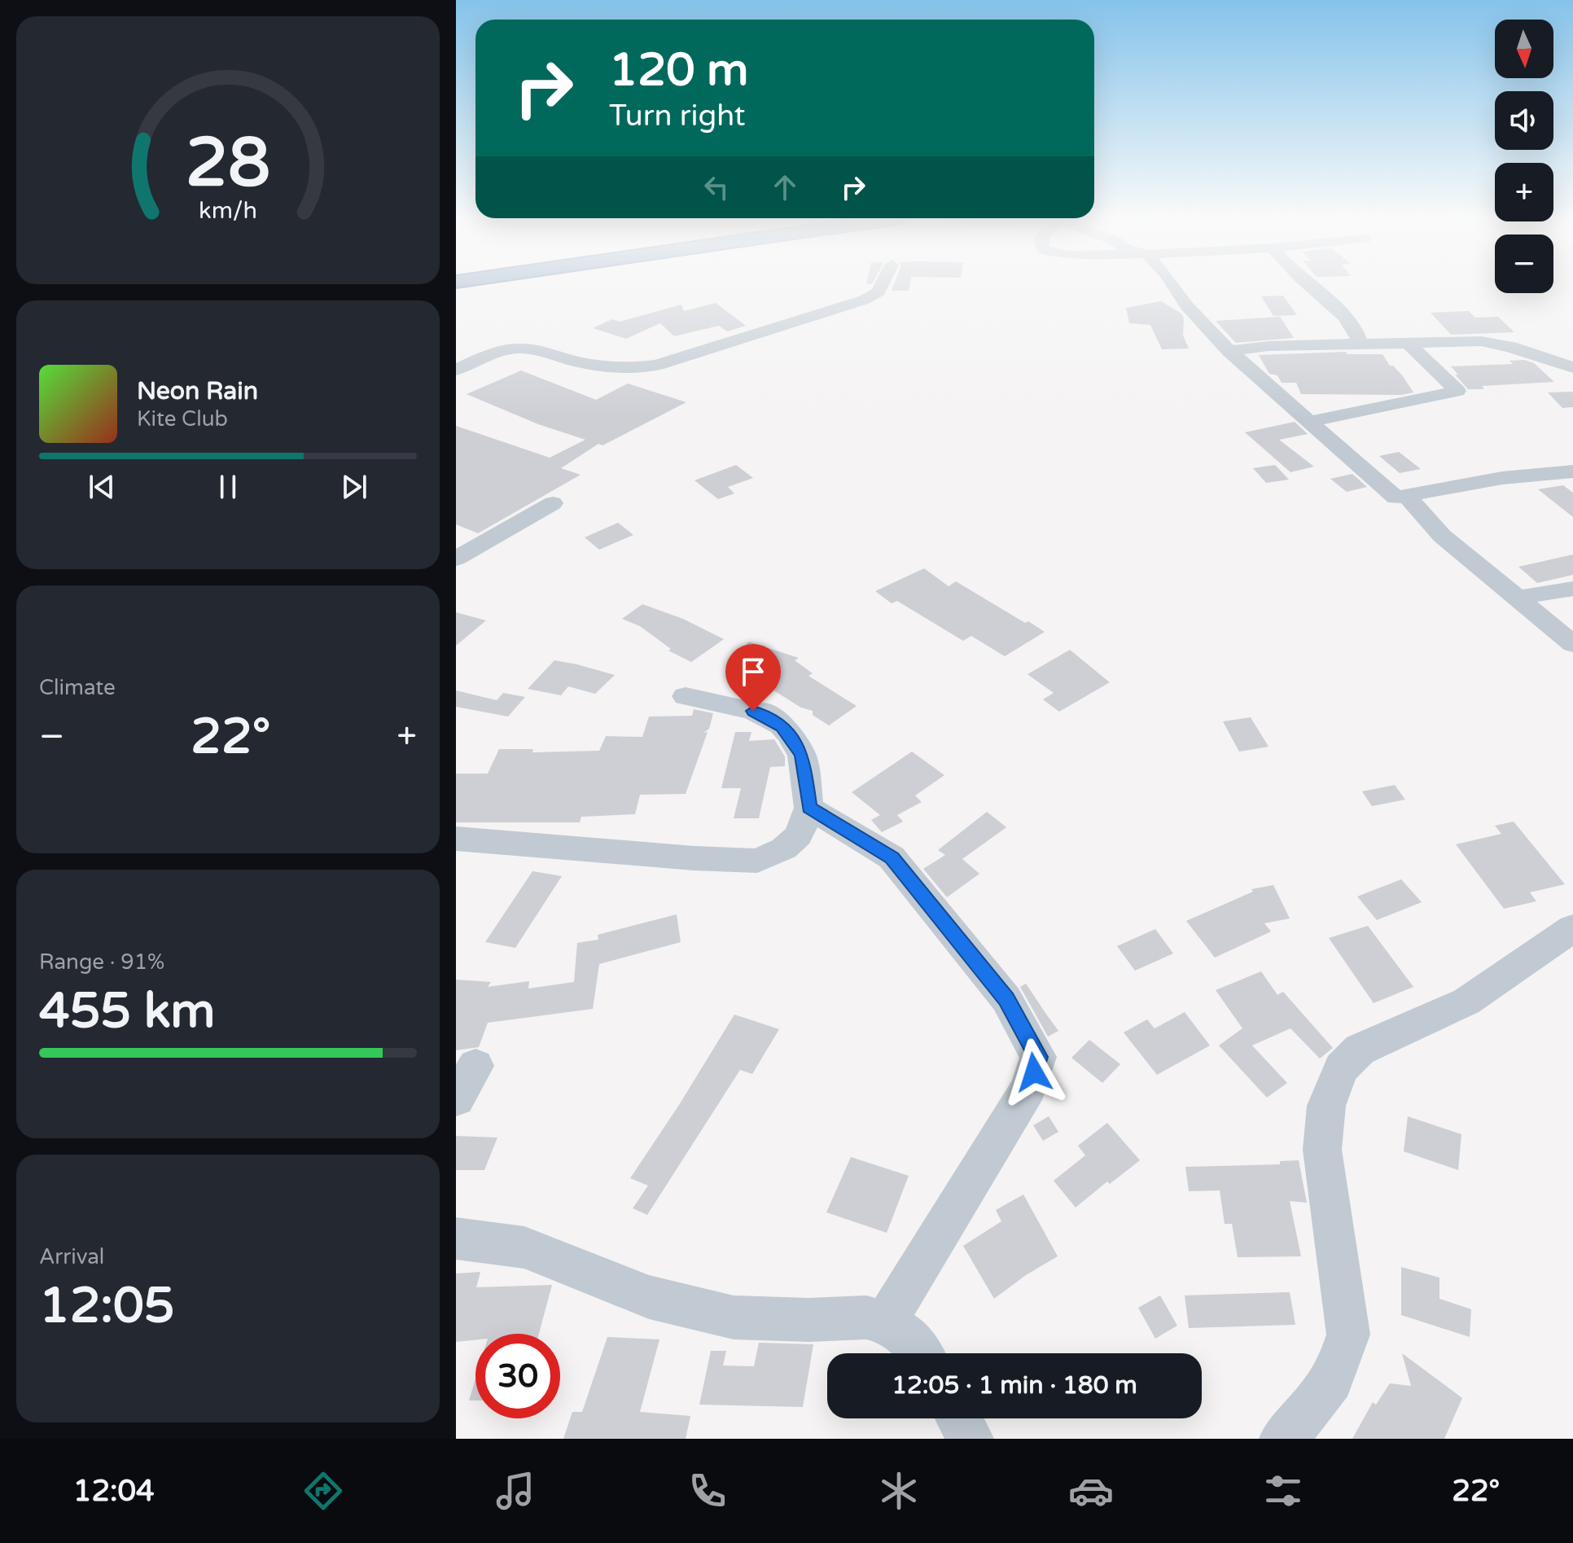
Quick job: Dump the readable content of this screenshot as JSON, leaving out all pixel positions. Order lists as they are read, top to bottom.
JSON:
{
  "north": "bottom",
  "page": {
    "map_buttons": ["+", "−"],
    "turn": ["120 m", "Turn right"],
    "song": ["Neon Rain", "Kite Club"],
    "tile": [
      "Climate",
      ["Range · 91%", "455 km"],
      ["Arrival", "12:05"]
    ],
    "heat": ["−", "22°", "+"],
    "limit": "30",
    "trip": "12:05 · 1 min · 180 m",
    "tabs": ["12:04", "22°"],
    "gauge": ["28", "km/h"]
  }
}
